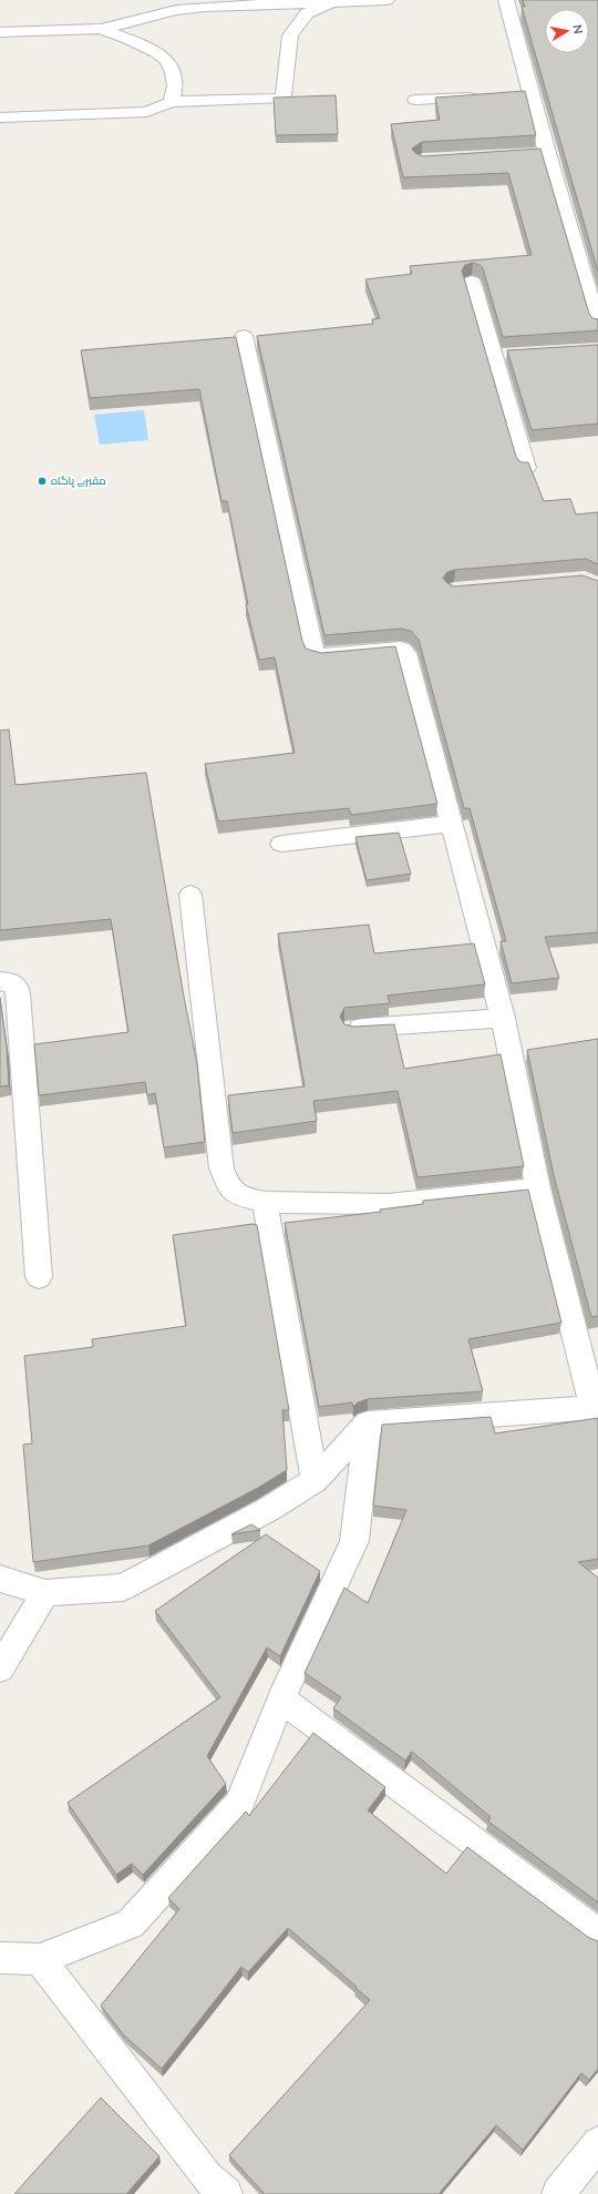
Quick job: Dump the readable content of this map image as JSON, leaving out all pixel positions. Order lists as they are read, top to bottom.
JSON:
{
  "places": ["مقبرے پاگاہ"],
  "north": "right"
}
